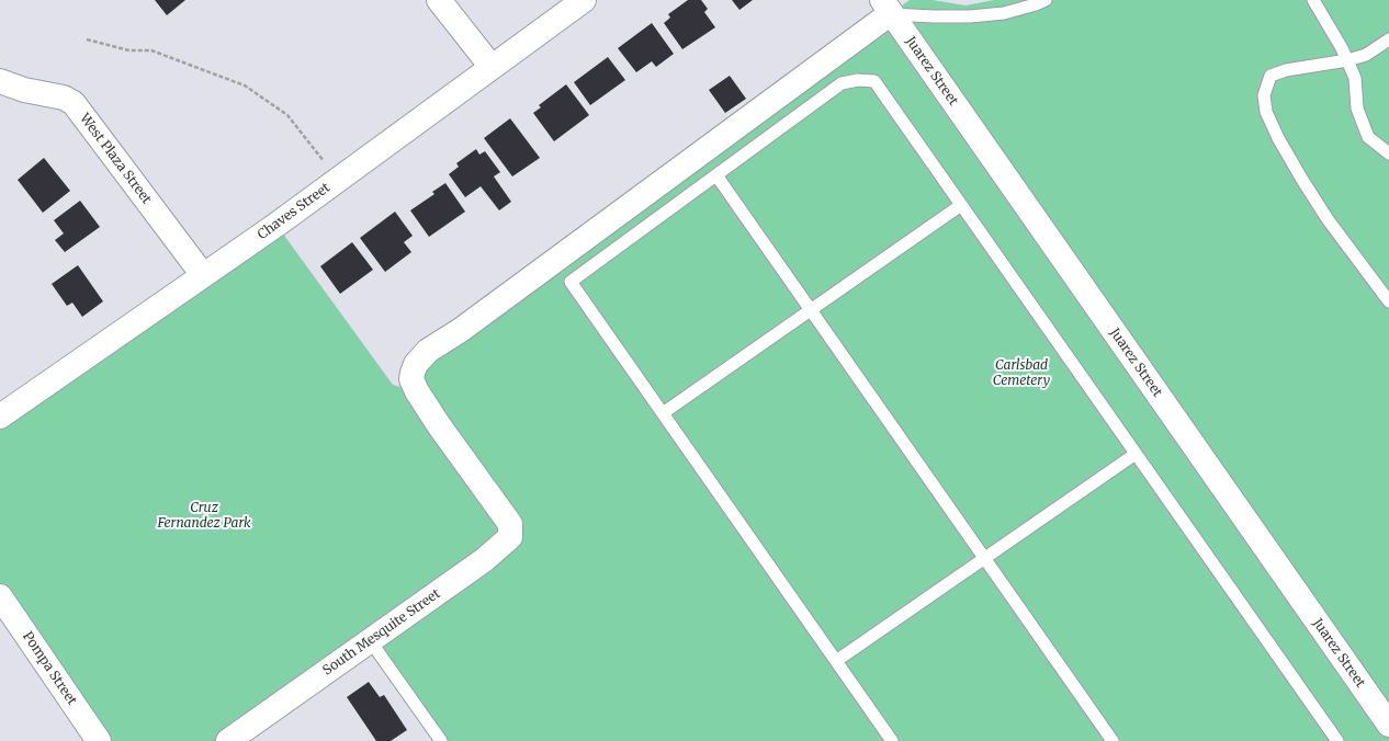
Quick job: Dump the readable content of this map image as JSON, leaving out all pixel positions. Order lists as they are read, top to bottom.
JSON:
{
  "streets": {
    "street": [
      "Juarez Street",
      "West Plaza Street",
      "Chaves Street",
      "South Mesquite Street",
      "Pompa Street"
    ]
  },
  "crossings": [
    ["Juarez Street", "South Mesquite Street"],
    ["West Plaza Street", "Chaves Street"]
  ],
  "parks": ["Carlsbad Cemetery", "Cruz Fernandez Park"]
}
